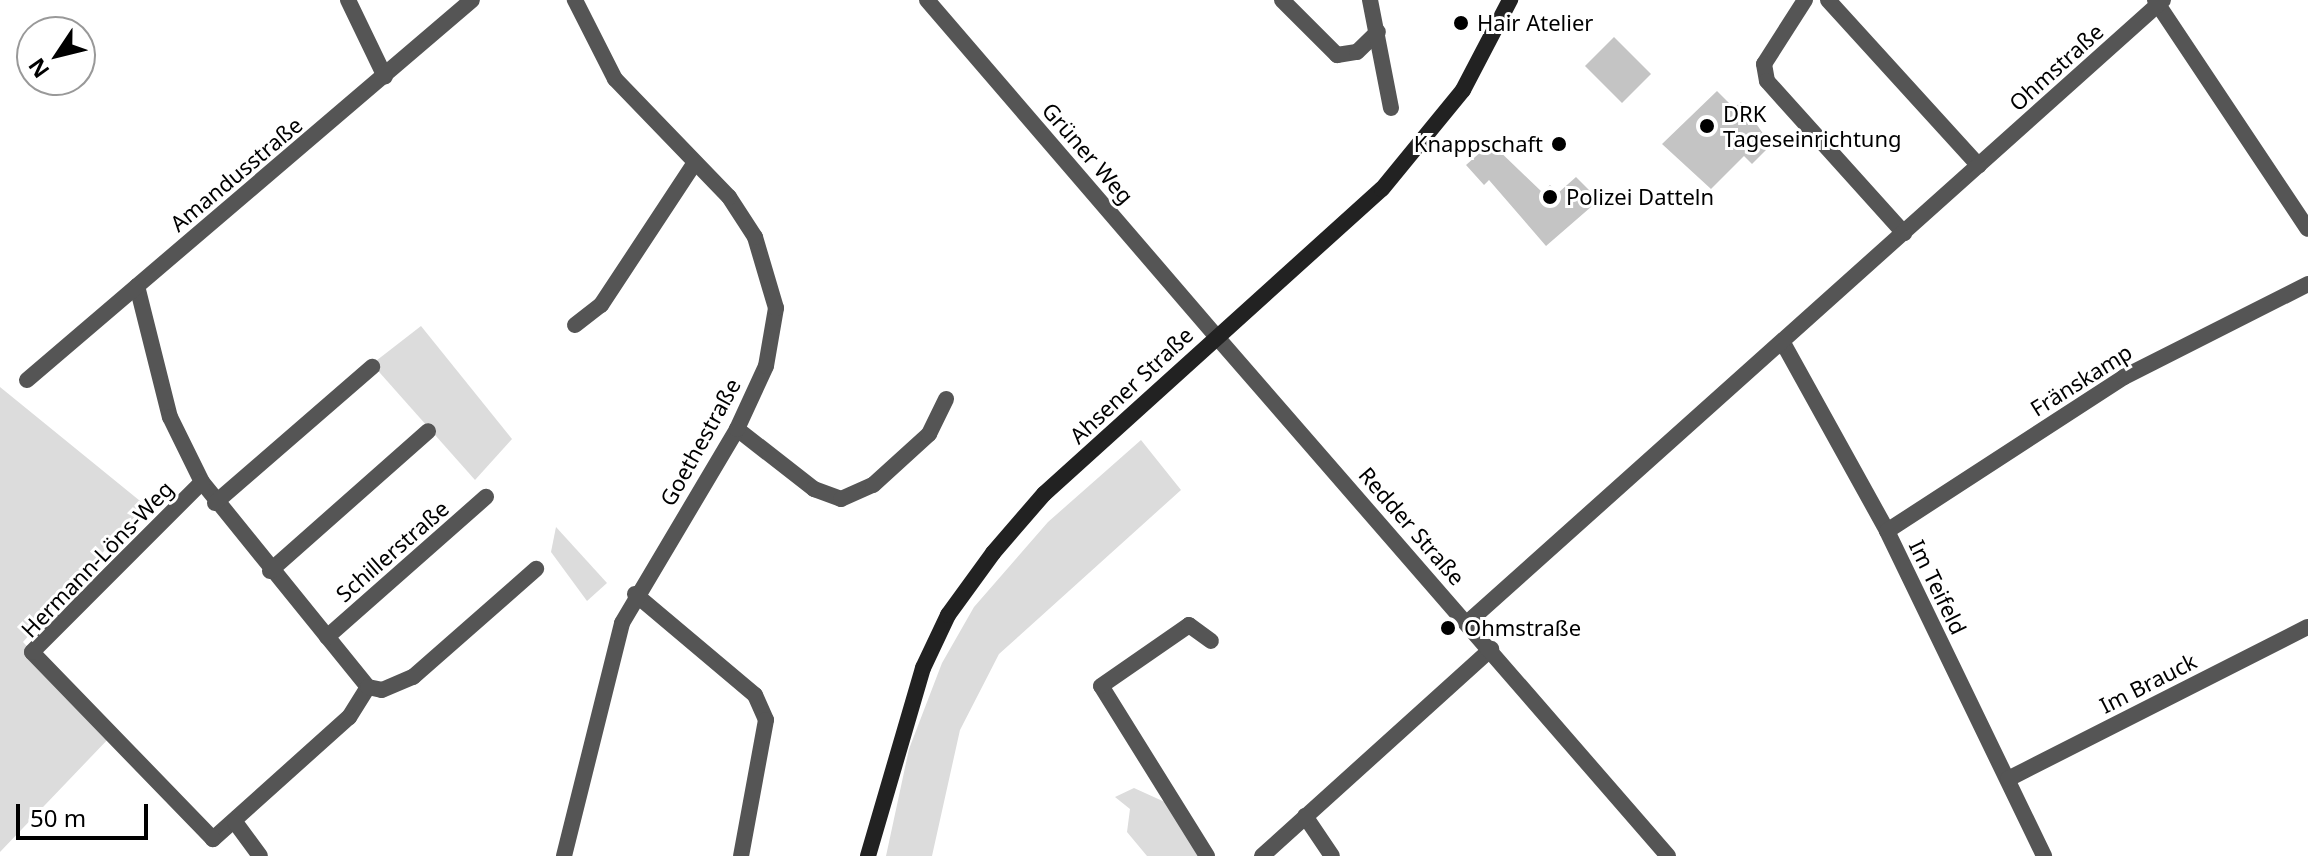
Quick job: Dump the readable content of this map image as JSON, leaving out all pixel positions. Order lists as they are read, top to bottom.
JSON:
{
  "streets": {
    "main road": ["Ahsener Straße"],
    "street": [
      "Ohmstraße",
      "Grüner Weg",
      "Amandusstraße",
      "Fränskamp",
      "Goethestraße",
      "Redder Straße",
      "Schillerstraße",
      "Hermann-Löns-Weg",
      "Im Teifeld",
      "Im Brauck"
    ]
  },
  "crossings": [
    ["Ohmstraße", "Redder Straße"],
    ["Ohmstraße", "Im Teifeld"],
    ["Grüner Weg", "Ahsener Straße"],
    ["Grüner Weg", "Redder Straße"],
    ["Fränskamp", "Im Teifeld"],
    ["Ahsener Straße", "Redder Straße"],
    ["Im Teifeld", "Im Brauck"]
  ],
  "places": [
    "Hair Atelier",
    "DRK Tageseinrichtung",
    "Knappschaft",
    "Polizei Datteln",
    "Ohmstraße"
  ],
  "scale_bar": "50 m",
  "north": "bottom left"
}
